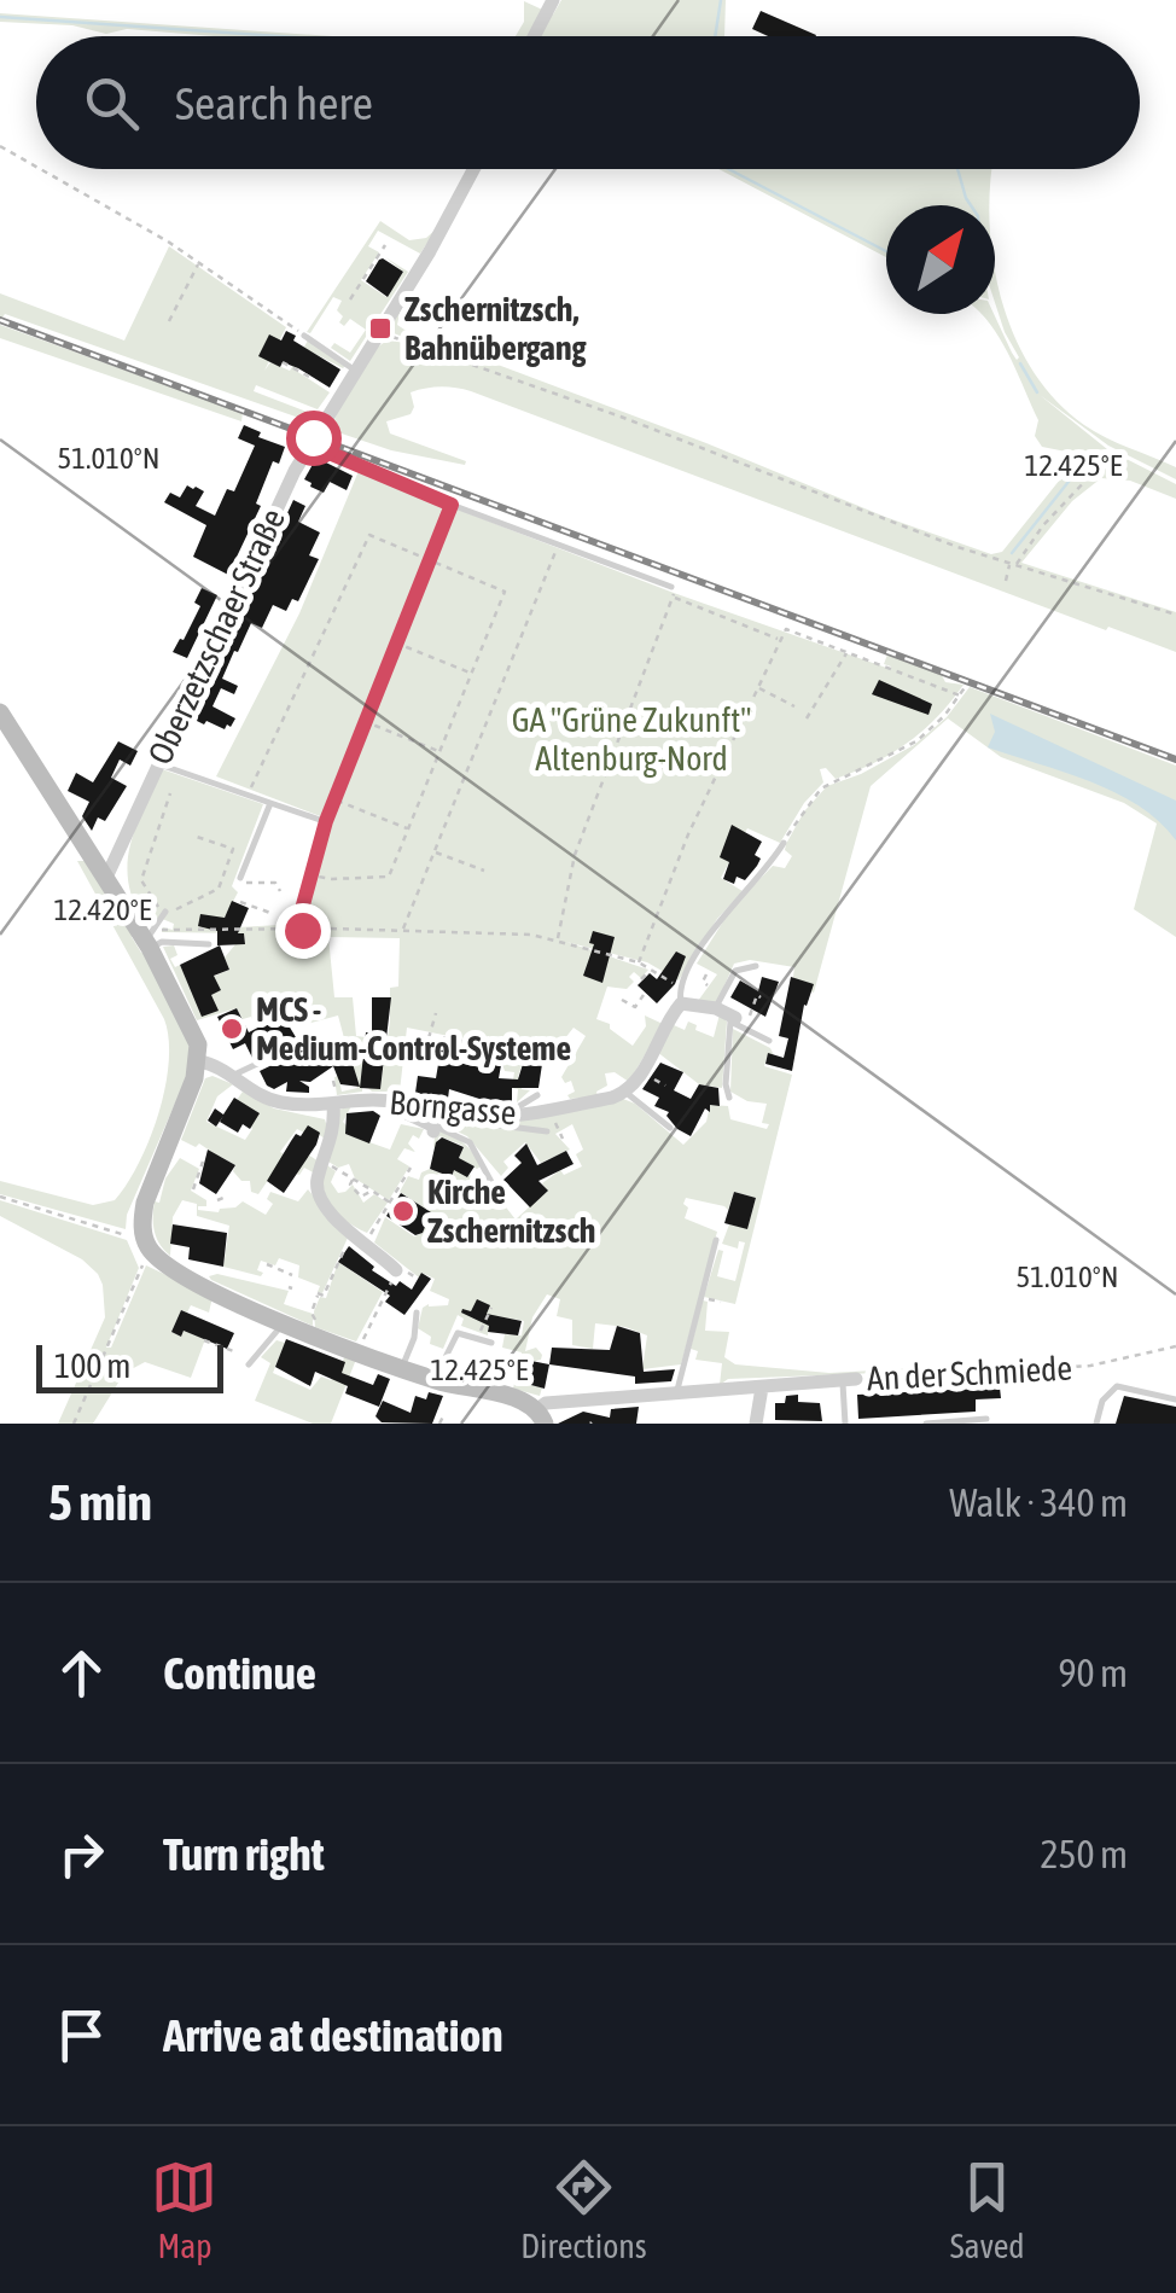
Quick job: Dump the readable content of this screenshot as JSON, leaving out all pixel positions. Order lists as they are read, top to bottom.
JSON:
{
  "streets": {
    "street": ["Oberzetzschaer Straße", "Borngasse", "An der Schmiede"]
  },
  "parks": ["GA \"Grüne Zukunft\" Altenburg-Nord"],
  "places": {
    "transit": ["Zschernitzsch, Bahnübergang"],
    "other": ["MCS - Medium-Control-Systeme", "Kirche Zschernitzsch"]
  },
  "scale_bar": "100 m",
  "north": "top right",
  "page": {
    "search": "Search here",
    "scale": "100 m",
    "heading": ["5 min", "Walk · 340 m"],
    "list": [
      ["Continue", "90 m"],
      ["Turn right", "250 m"],
      "Arrive at destination"
    ],
    "nav": ["Map", "Directions", "Saved"]
  },
  "coordinates": ["51.010°N", "12.425°E", "12.420°E"]
}
